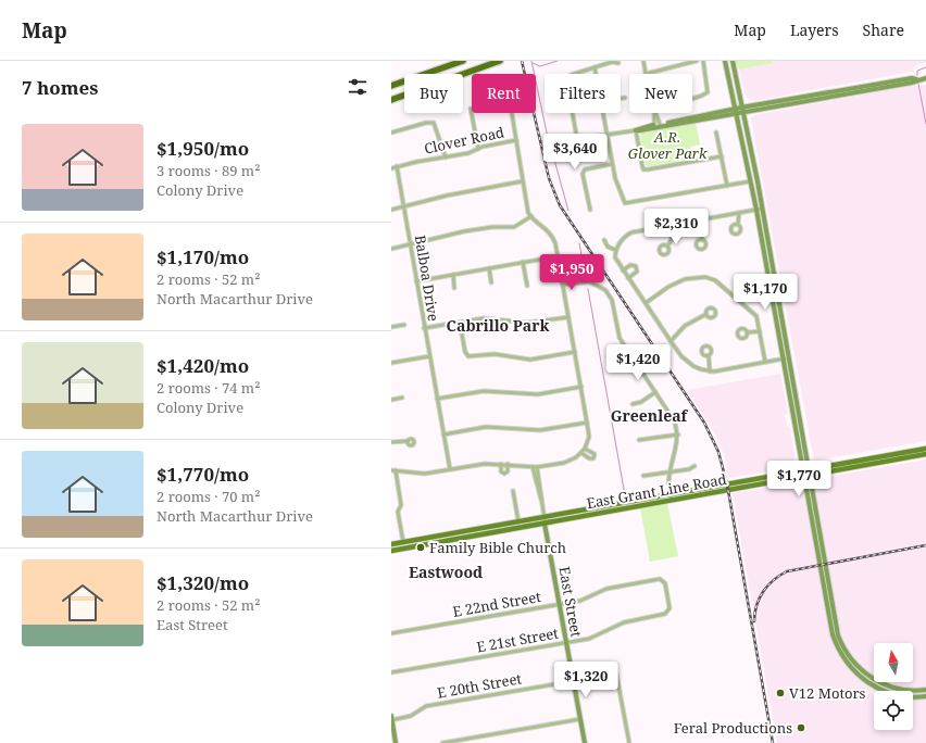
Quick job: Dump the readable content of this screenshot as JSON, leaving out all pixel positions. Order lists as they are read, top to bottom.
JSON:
{
  "streets": {
    "main road": ["East Grant Line Road", "East Street"],
    "street": [
      "Clover Road",
      "Balboa Drive",
      "E 22nd Street",
      "E 21st Street",
      "E 20th Street"
    ]
  },
  "crossings": [
    ["Clover Road", "Balboa Drive"],
    ["East Grant Line Road", "East Street"],
    ["East Street", "E 22nd Street"],
    ["East Street", "E 21st Street"],
    ["East Street", "E 20th Street"],
    ["E 22nd Street", "E 21st Street"]
  ],
  "districts": ["Cabrillo Park", "Greenleaf", "Eastwood"],
  "parks": ["A.R. Glover Park"],
  "places": ["Family Bible Church", "V12 Motors", "Feral Productions"],
  "north": "top",
  "page": {
    "header": "Map",
    "nav": ["Map", "Layers", "Share"],
    "heading": "7 homes",
    "chip": [
      "Buy",
      "Rent",
      "Filters",
      "New"
    ],
    "list": [
      {
        "name": "$1,950/mo",
        "note": "3 rooms · 89 m² · Colony Drive"
      },
      {
        "name": "$1,170/mo",
        "note": "2 rooms · 52 m² · North Macarthur Drive"
      },
      {
        "name": "$1,420/mo",
        "note": "2 rooms · 74 m² · Colony Drive"
      },
      {
        "name": "$1,770/mo",
        "note": "2 rooms · 70 m² · North Macarthur Drive"
      },
      {
        "name": "$1,320/mo",
        "note": "2 rooms · 52 m² · East Street"
      }
    ],
    "price": [
      "$3,640",
      "$2,310",
      "$1,950",
      "$1,170",
      "$1,420",
      "$1,770",
      "$1,320"
    ]
  }
}
